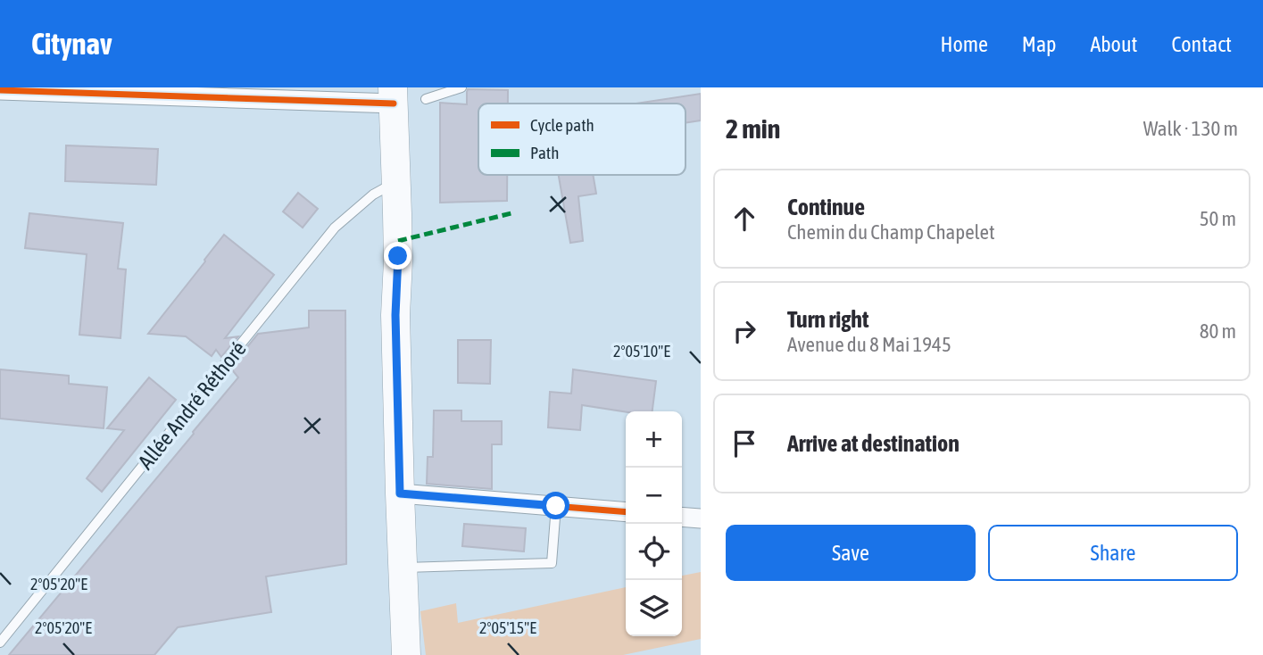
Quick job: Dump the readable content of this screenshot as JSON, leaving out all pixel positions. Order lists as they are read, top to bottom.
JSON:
{
  "streets": {
    "lane": ["Allée André Réthoré"]
  },
  "legend": ["Cycle path", "Path"],
  "page": {
    "header": "Citynav",
    "nav": [
      "Home",
      "Map",
      "About",
      "Contact"
    ],
    "heading": ["2 min", "Walk · 130 m"],
    "list": [
      ["Continue", "Chemin du Champ Chapelet", "50 m"],
      ["Turn right", "Avenue du 8 Mai 1945", "80 m"],
      "Arrive at destination"
    ],
    "map_buttons": ["+", "−"],
    "buttons": ["Save", "Share"]
  },
  "coordinates": ["2°05'10\"E", "2°05'20\"E", "2°05'15\"E"]
}
